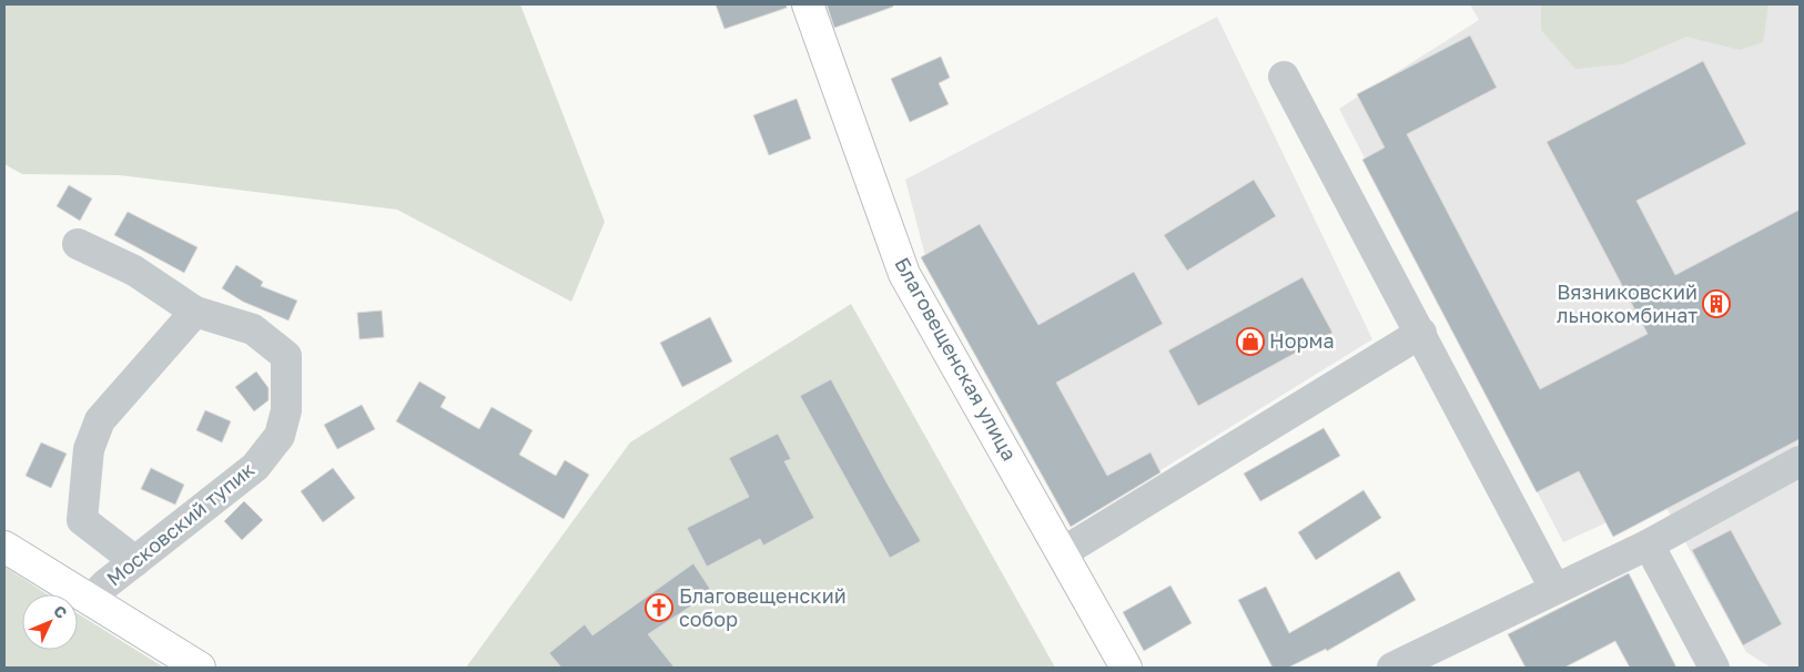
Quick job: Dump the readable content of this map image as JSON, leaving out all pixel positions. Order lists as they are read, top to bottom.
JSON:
{
  "streets": {
    "main road": ["Благовещенская улица"],
    "street": ["Московский тупик"]
  },
  "places": {
    "building": ["Вязниковский льнокомбинат"],
    "shop": ["Норма"],
    "church": ["Благовещенский собор"]
  },
  "north": "top right"
}
